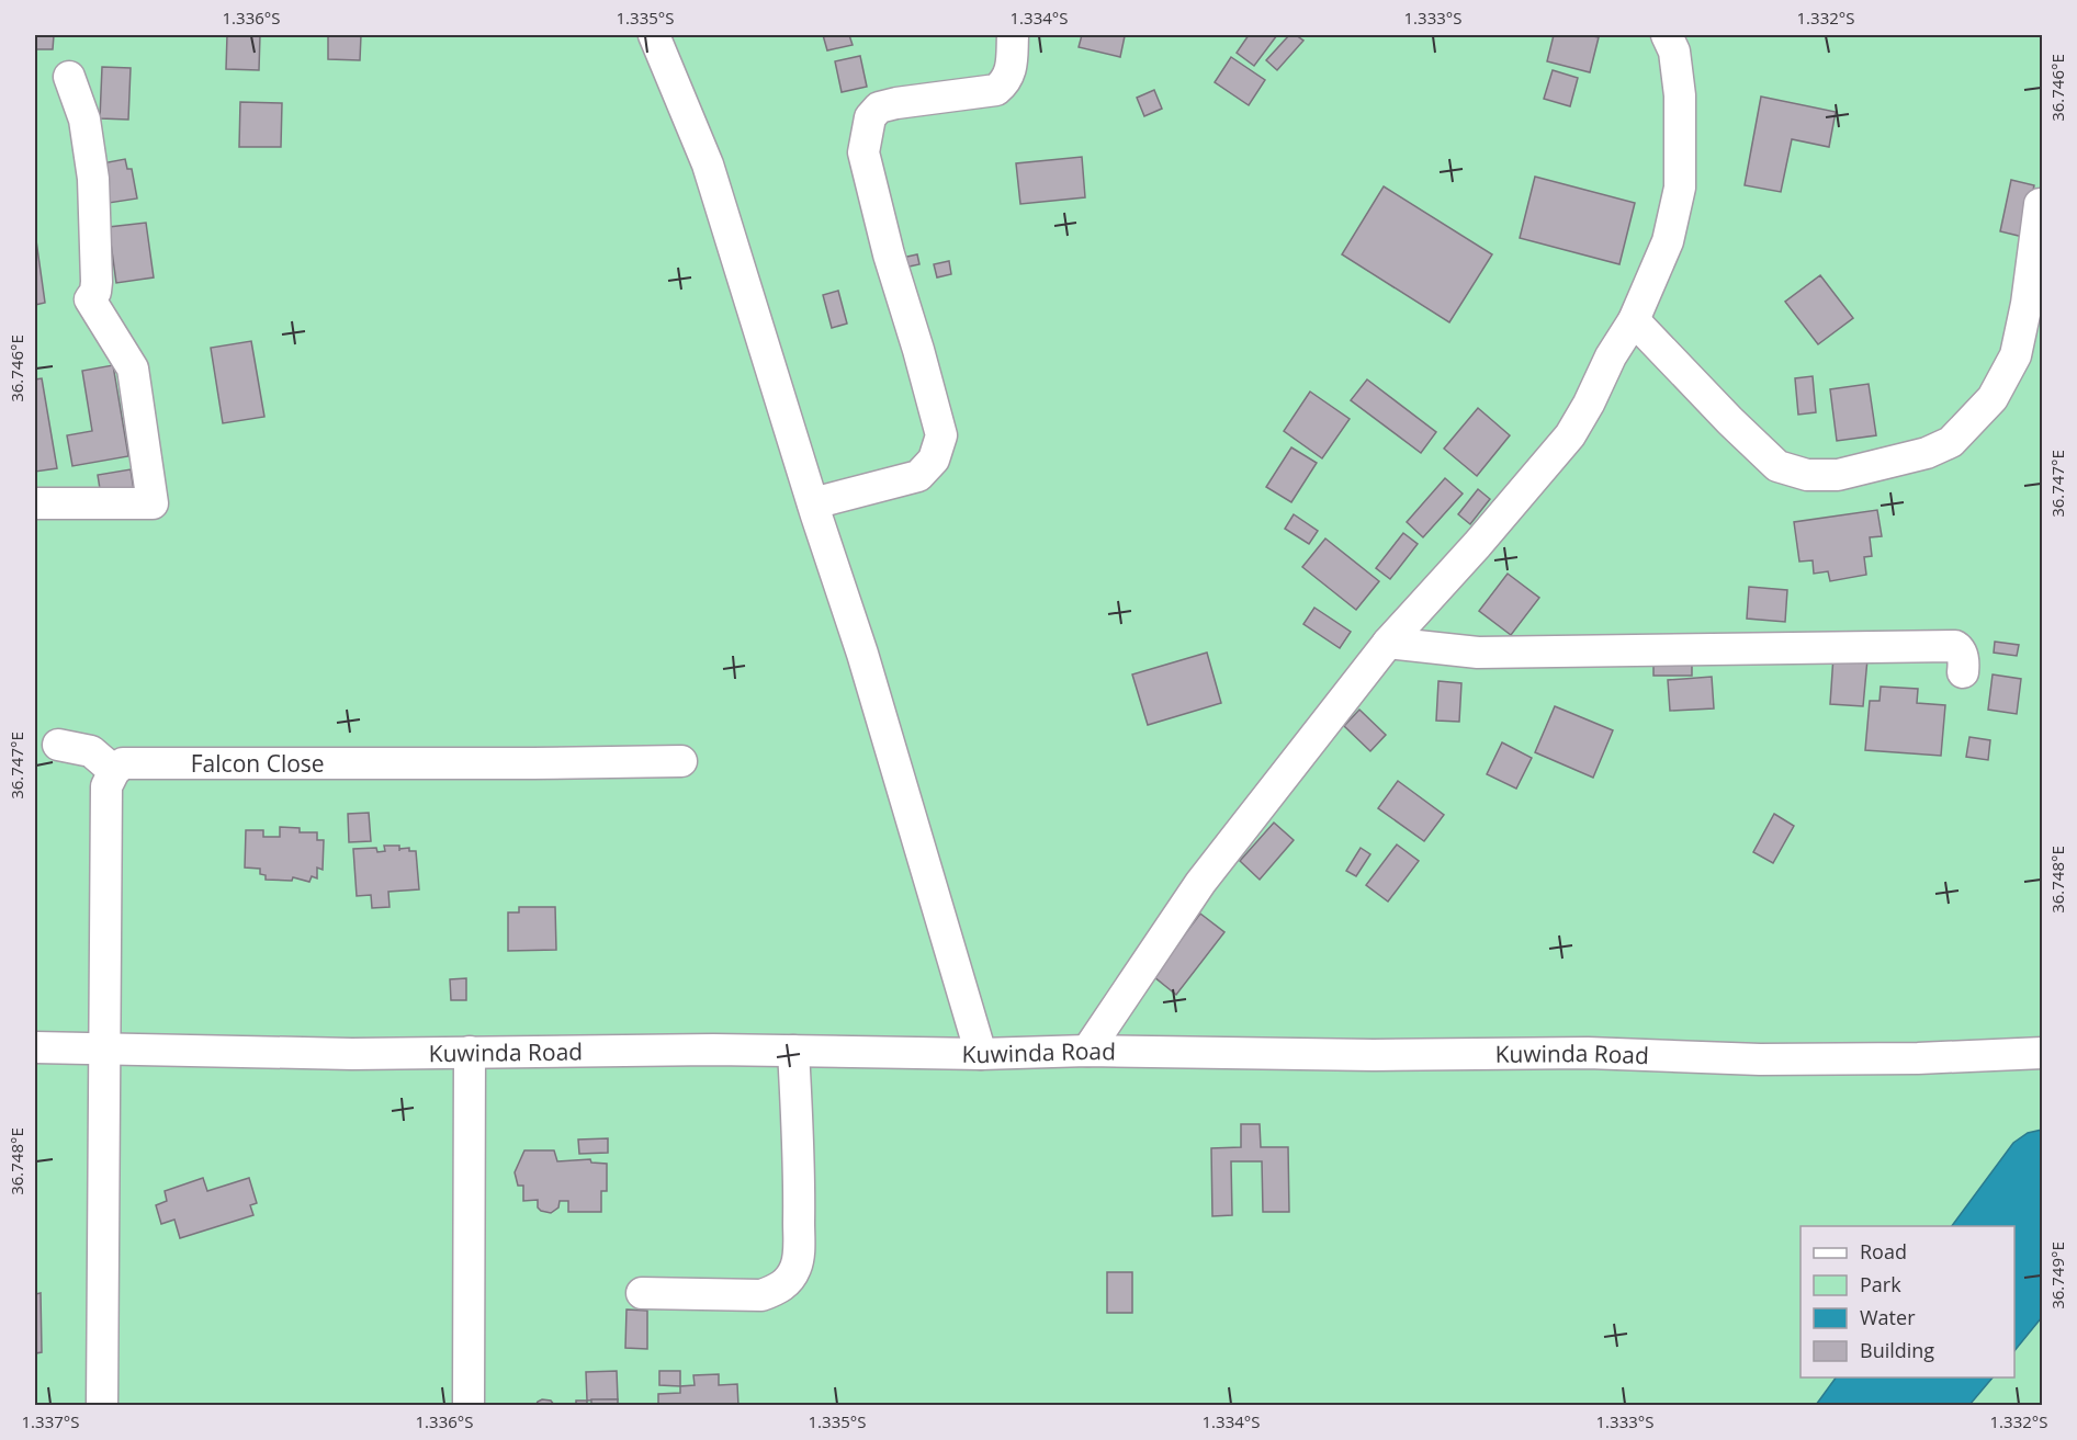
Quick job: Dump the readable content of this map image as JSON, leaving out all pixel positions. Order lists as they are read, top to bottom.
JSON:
{
  "streets": {
    "street": ["Falcon Close", "Kuwinda Road"]
  },
  "legend": [
    "Road",
    "Park",
    "Water",
    "Building"
  ],
  "coordinates": [
    "1.336°S",
    "1.335°S",
    "1.334°S",
    "1.333°S",
    "1.332°S",
    "36.746°E",
    "36.747°E",
    "36.748°E",
    "36.749°E",
    "1.337°S"
  ]
}
